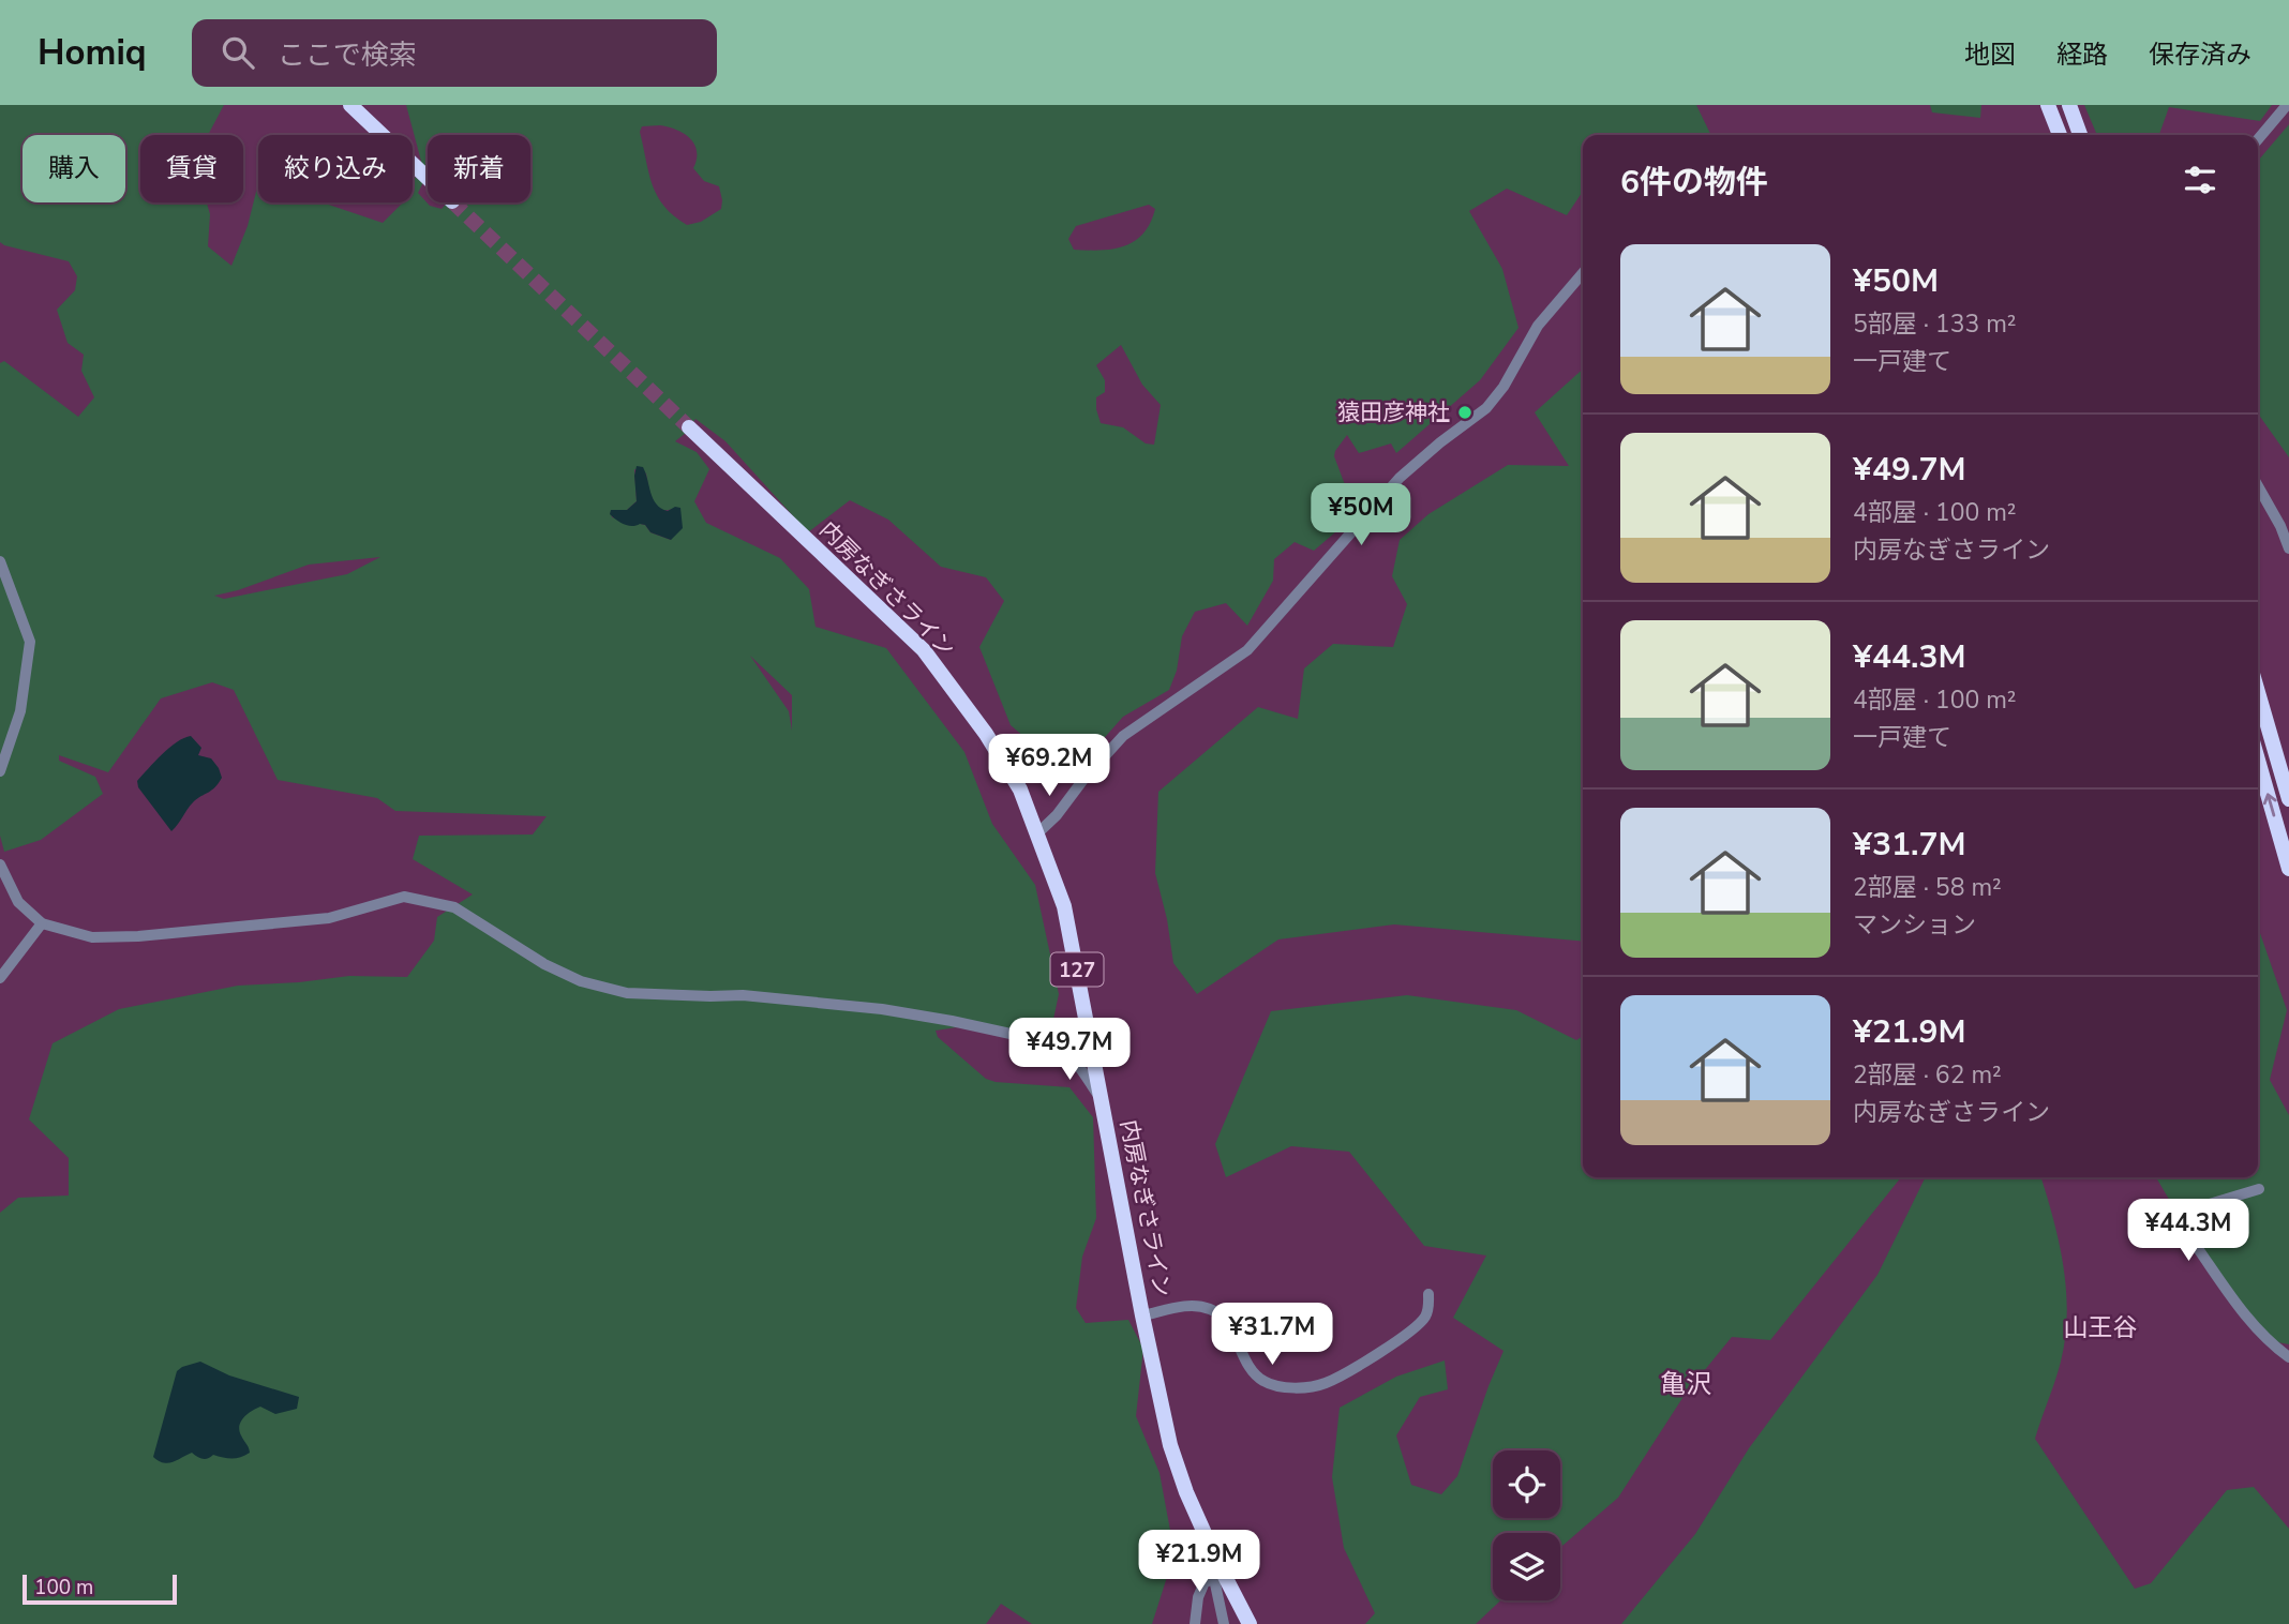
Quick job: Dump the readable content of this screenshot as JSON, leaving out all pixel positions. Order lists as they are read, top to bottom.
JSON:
{
  "streets": {
    "highway": ["内房なぎさライン", "127"]
  },
  "districts": ["山王谷", "亀沢"],
  "places": ["猿田彦神社"],
  "scale_bar": "100 m",
  "page": {
    "header": "Homiq",
    "search": "ここで検索",
    "nav": ["地図", "経路", "保存済み"],
    "chip": [
      "購入",
      "賃貸",
      "絞り込み",
      "新着"
    ],
    "heading": "6件の物件",
    "list": [
      {
        "name": "¥50M",
        "note": "5部屋 · 133 m² · 一戸建て"
      },
      {
        "name": "¥49.7M",
        "note": "4部屋 · 100 m² · 内房なぎさライン"
      },
      {
        "name": "¥44.3M",
        "note": "4部屋 · 100 m² · 一戸建て"
      },
      {
        "name": "¥31.7M",
        "note": "2部屋 · 58 m² · マンション"
      },
      {
        "name": "¥21.9M",
        "note": "2部屋 · 62 m² · 内房なぎさライン"
      }
    ],
    "price": [
      "¥50M",
      "¥69.2M",
      "¥49.7M",
      "¥44.3M",
      "¥31.7M",
      "¥21.9M"
    ],
    "scale": "100 m"
  }
}
